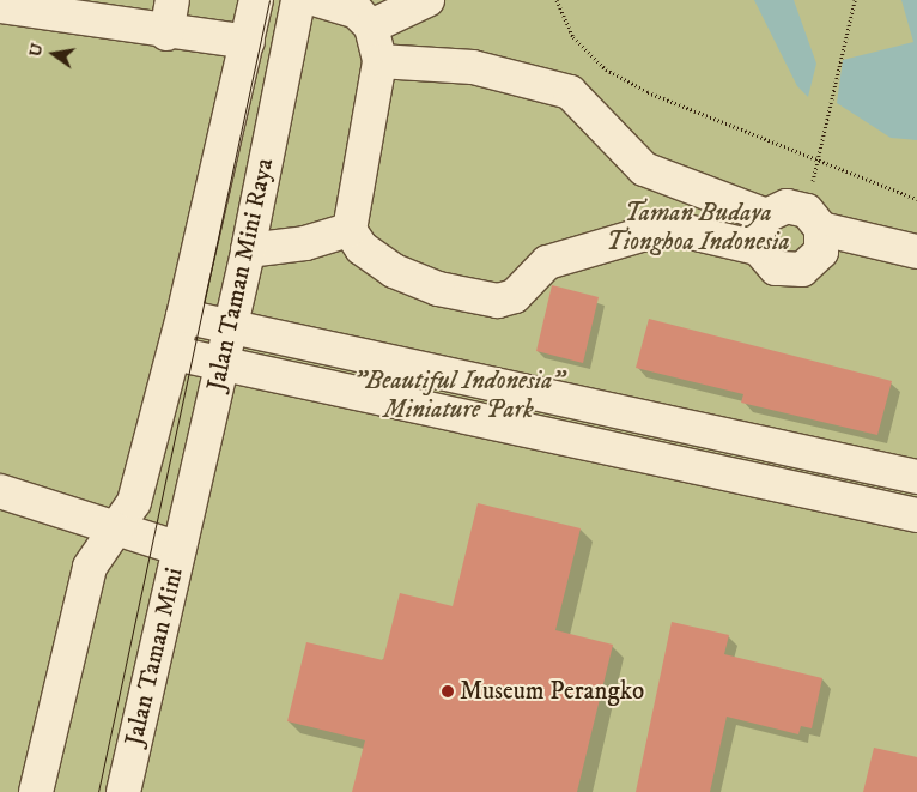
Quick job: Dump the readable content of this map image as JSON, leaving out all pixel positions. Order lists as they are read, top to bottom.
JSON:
{
  "streets": {
    "lane": ["Jalan Taman Mini Raya", "Jalan Taman Mini"]
  },
  "crossings": [
    ["Jalan Taman Mini Raya", "Jalan Taman Mini"]
  ],
  "parks": ["Taman Budaya Tionghoa Indonesia", "\"Beautiful Indonesia\" Miniature Park"],
  "places": ["Museum Perangko"],
  "north": "left"
}
